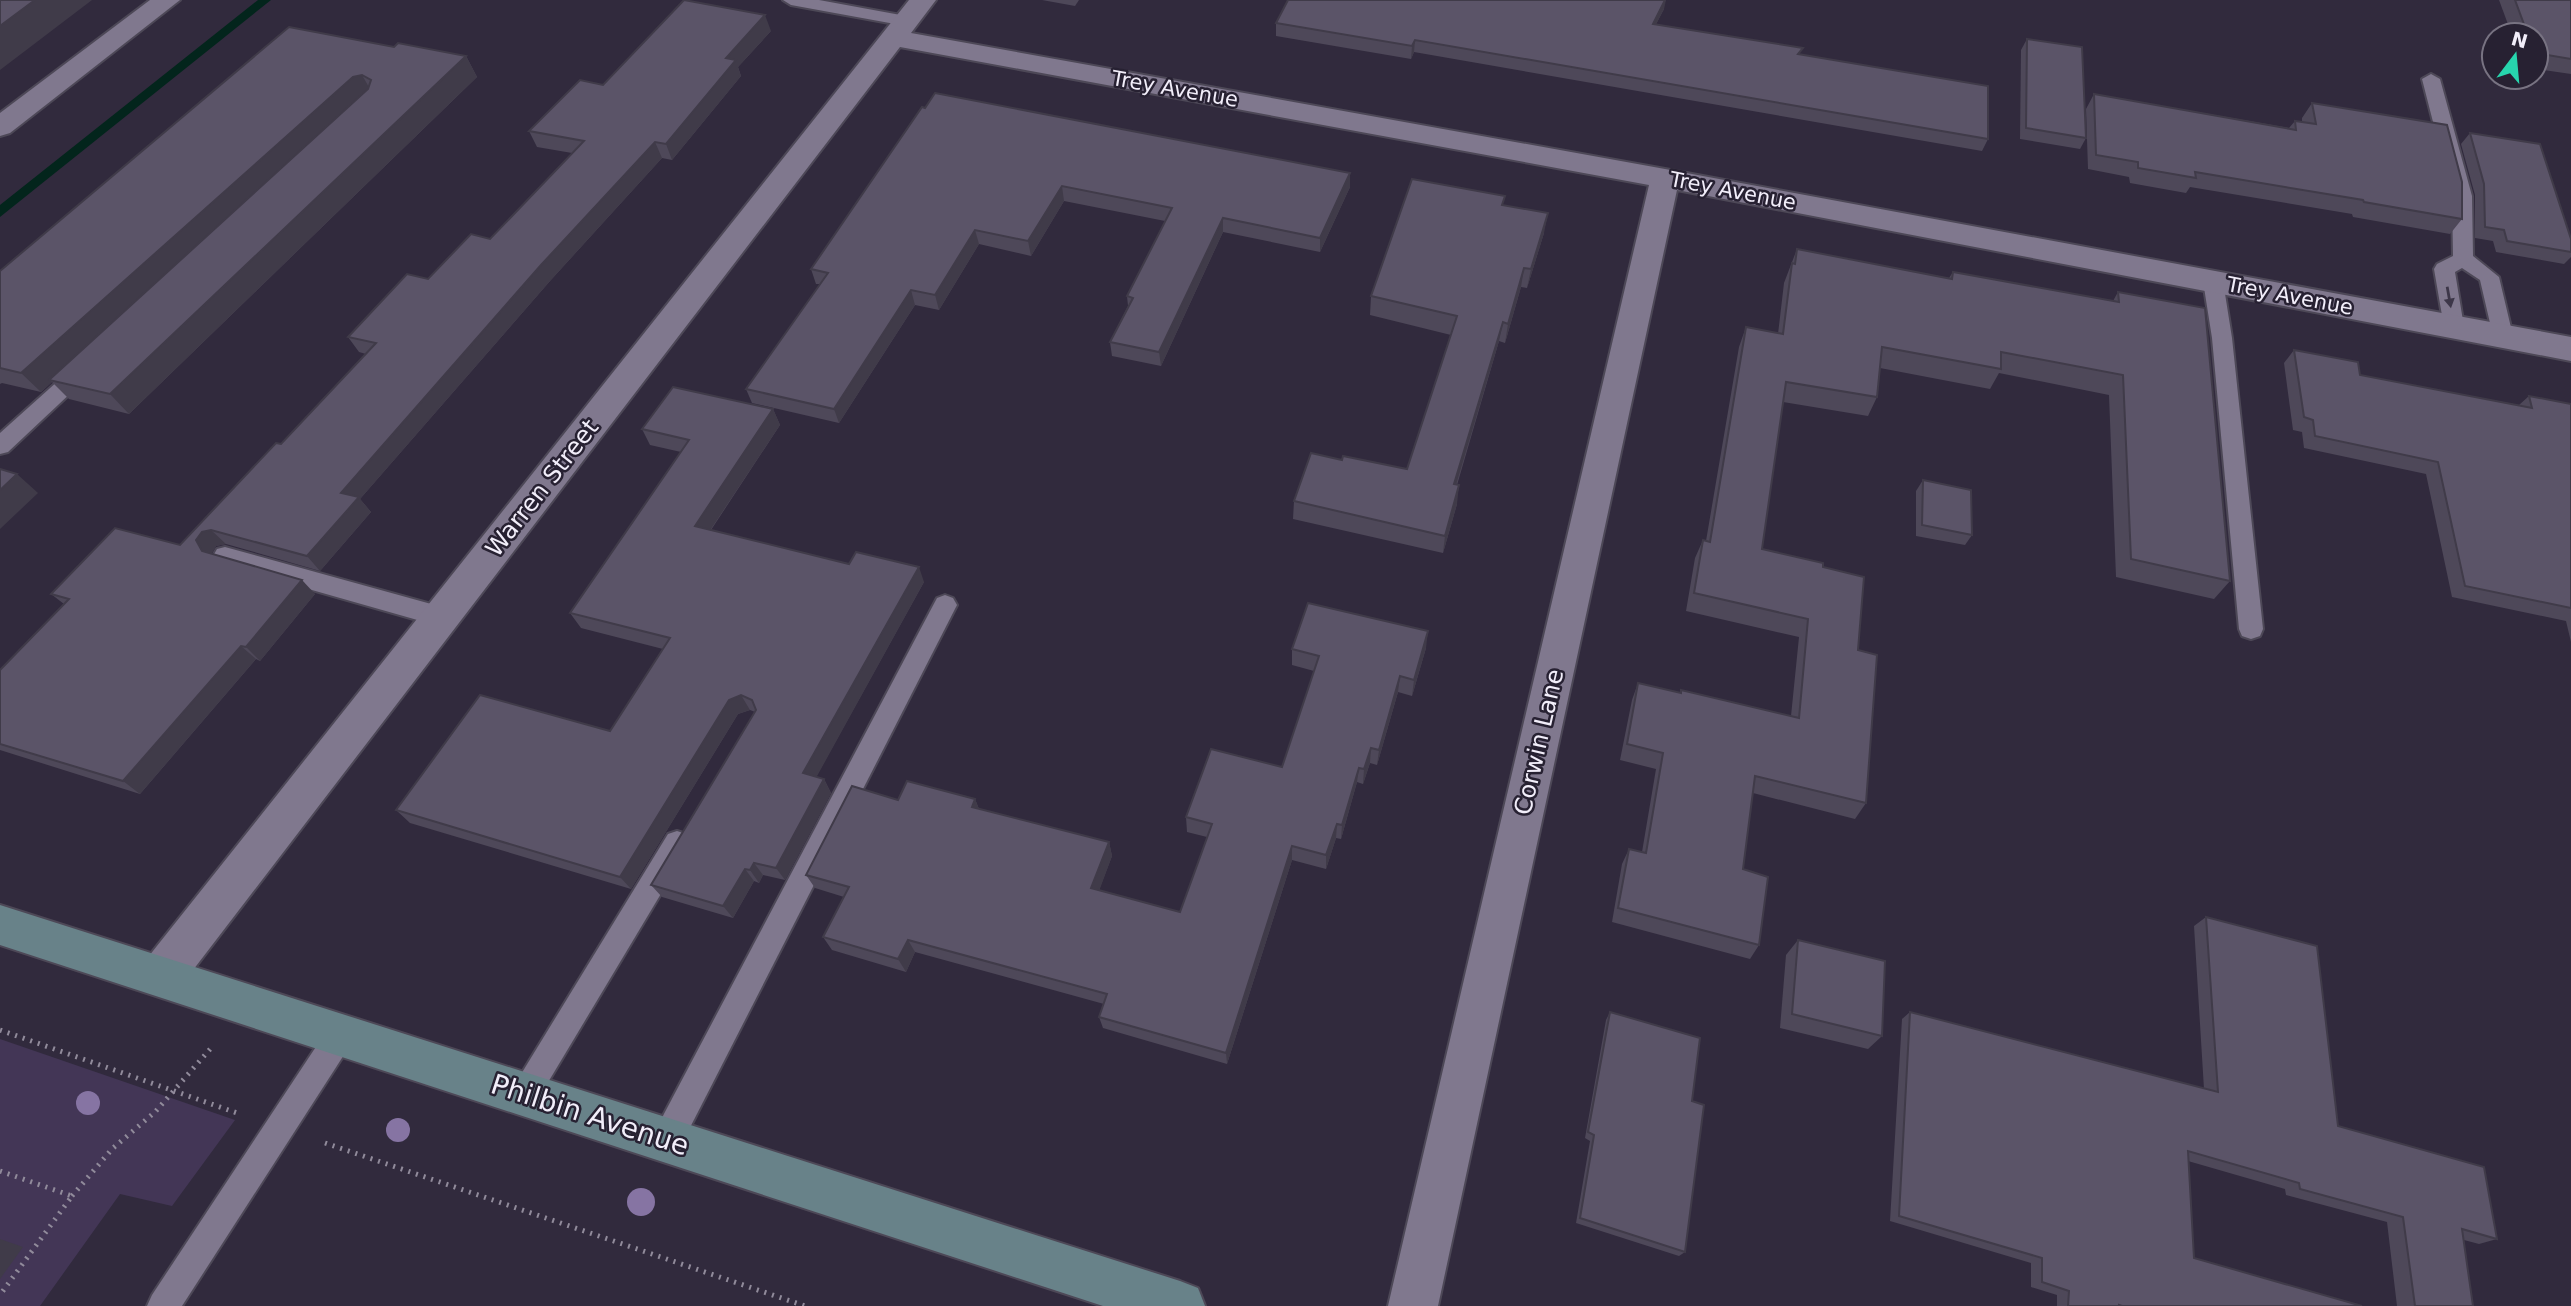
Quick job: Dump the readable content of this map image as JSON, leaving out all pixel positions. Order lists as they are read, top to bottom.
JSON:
{
  "streets": {
    "street": [
      "Trey Avenue",
      "Warren Street",
      "Corwin Lane",
      "Philbin Avenue"
    ]
  },
  "crossings": [
    ["Trey Avenue", "Warren Street"],
    ["Trey Avenue", "Corwin Lane"],
    ["Warren Street", "Philbin Avenue"]
  ],
  "north": "top"
}
